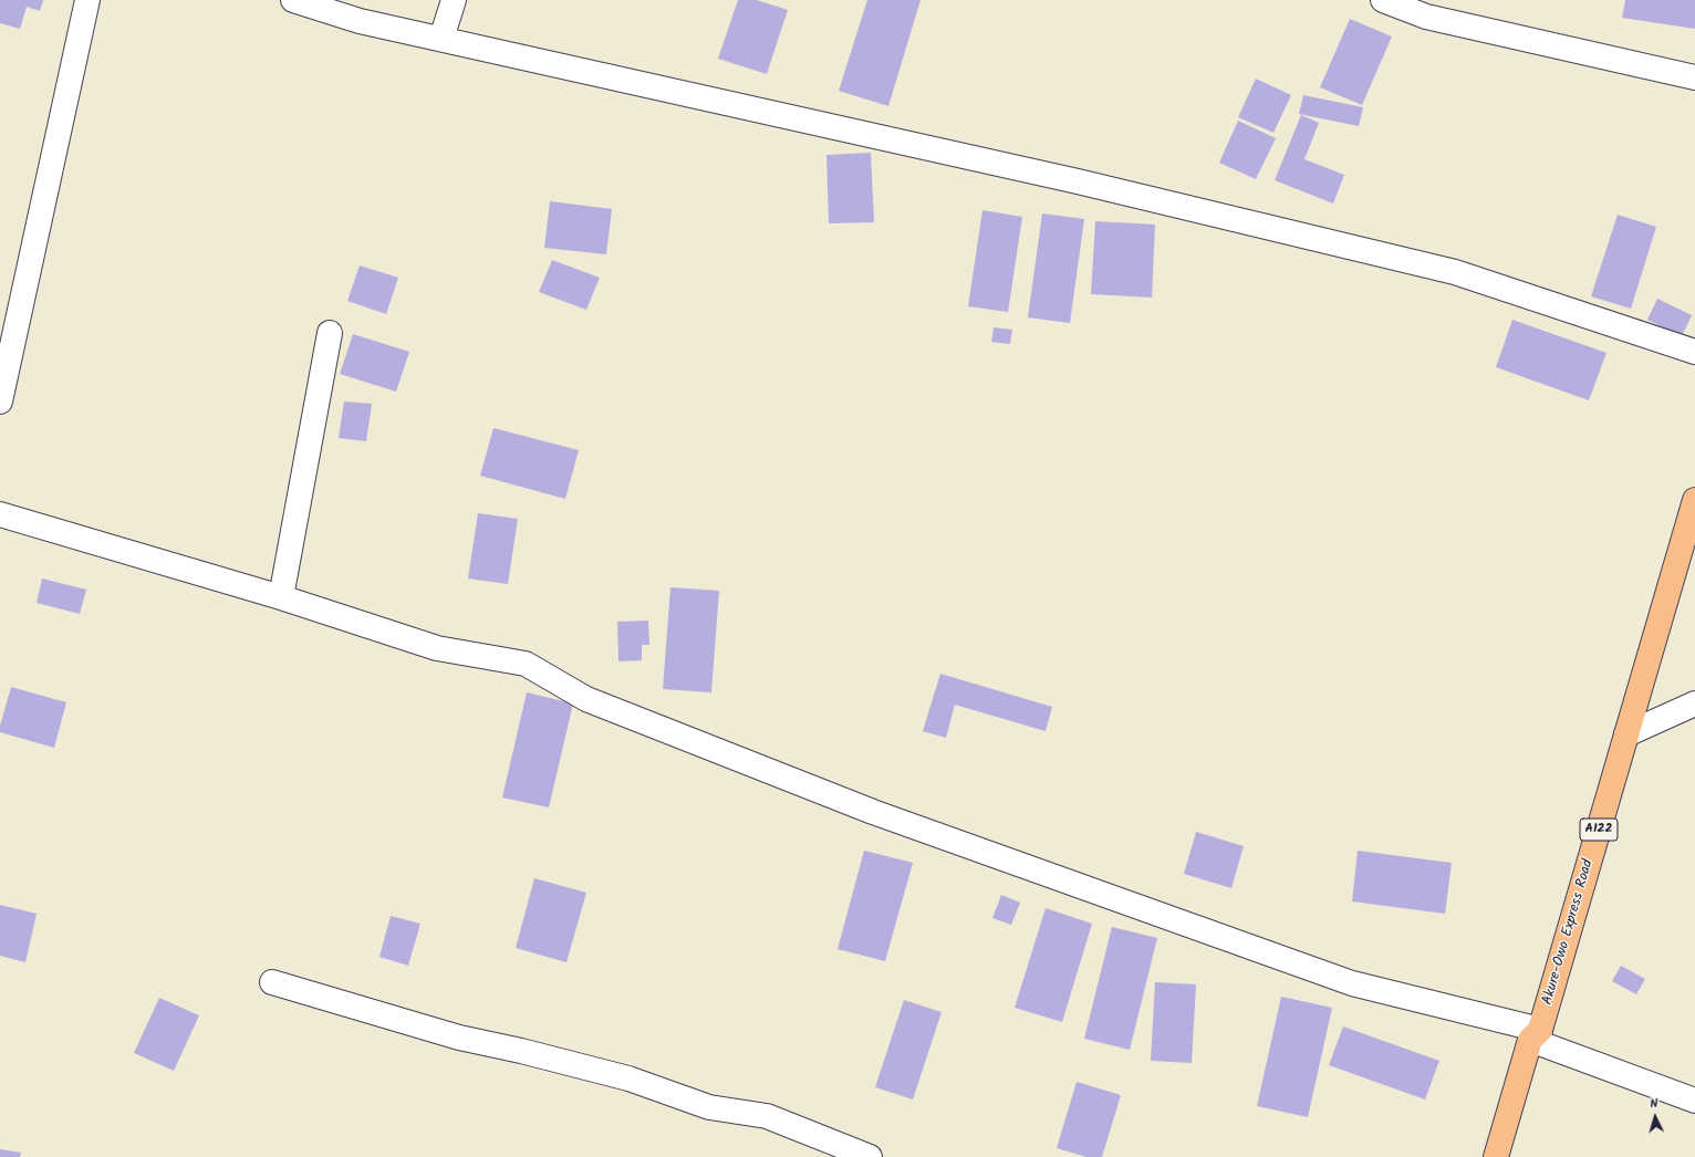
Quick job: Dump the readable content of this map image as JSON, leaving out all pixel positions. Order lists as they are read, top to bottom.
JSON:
{
  "streets": {
    "highway": ["A122", "Akure-Owo Express Road"]
  },
  "north": "top"
}
